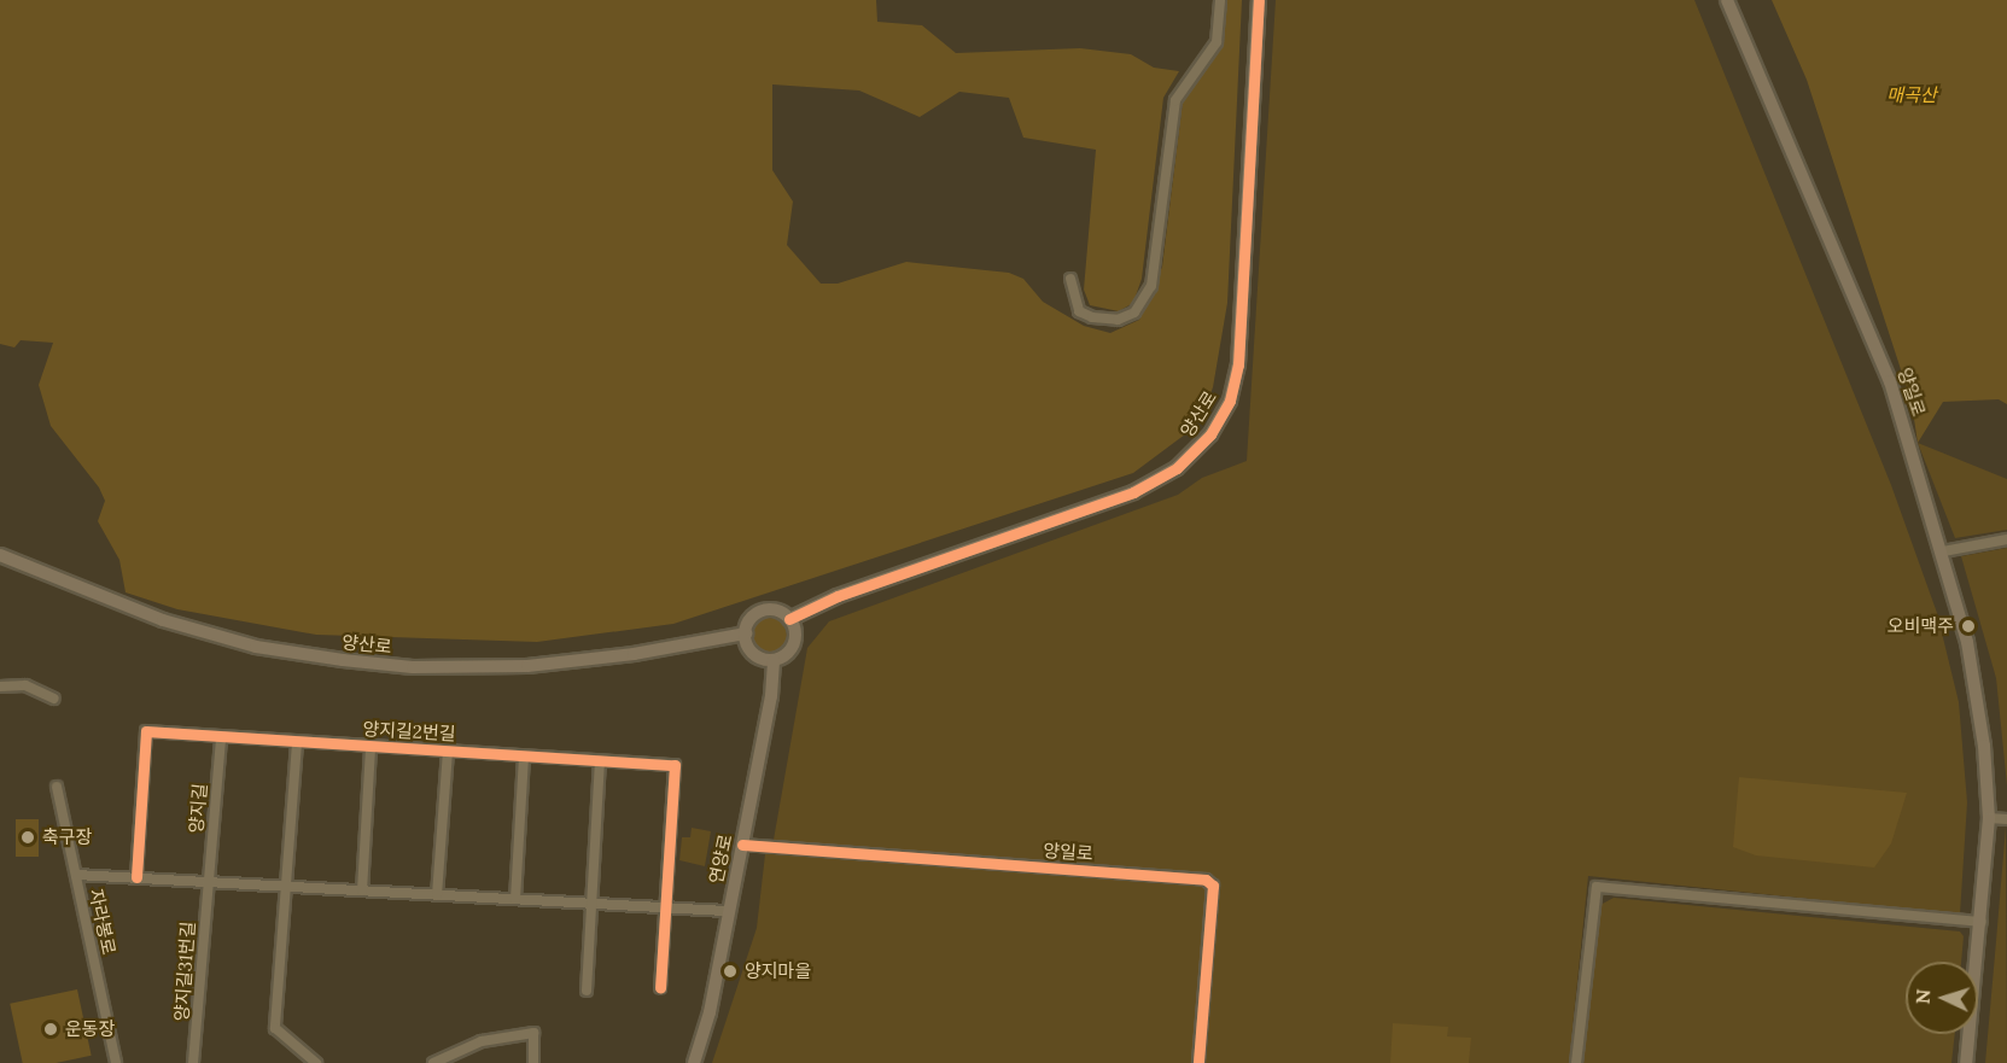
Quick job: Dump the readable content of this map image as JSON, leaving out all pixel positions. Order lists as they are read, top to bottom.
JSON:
{
  "streets": {
    "street": [
      "양일로",
      "양산로",
      "양지길2번길",
      "양지길",
      "연양로",
      "자라봉로",
      "양지길31번길"
    ]
  },
  "crossings": [
    ["양일로", "연양로"],
    ["양산로", "연양로"],
    ["양지길2번길", "양지길"],
    ["양지길", "양지길31번길"]
  ],
  "parks": ["매곡산"],
  "places": [
    "오비맥주",
    "축구장",
    "양지마을",
    "운동장"
  ],
  "north": "left"
}
